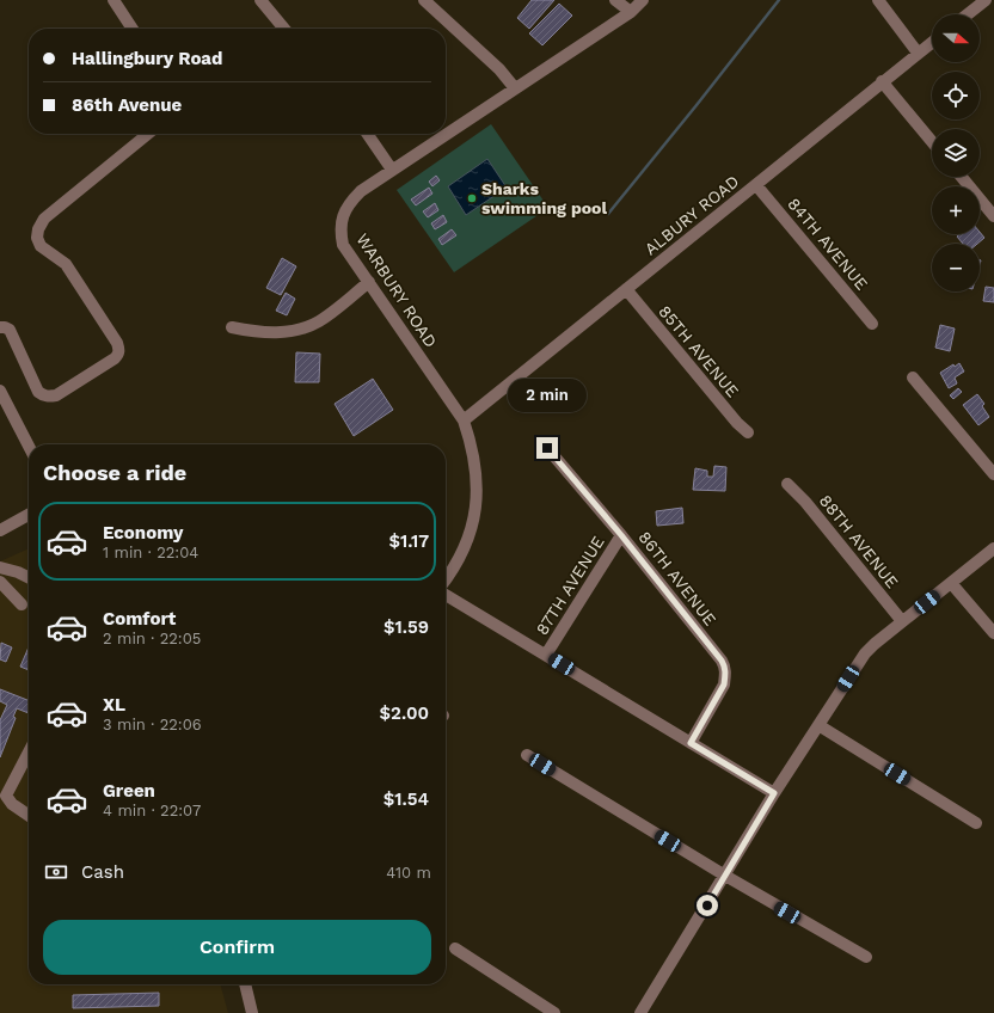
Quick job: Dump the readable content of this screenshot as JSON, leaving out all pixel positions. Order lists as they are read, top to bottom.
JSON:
{
  "streets": {
    "street": [
      "ALBURY ROAD",
      "84TH AVENUE",
      "WARBURY ROAD",
      "85TH AVENUE",
      "88TH AVENUE",
      "86TH AVENUE",
      "87TH AVENUE"
    ]
  },
  "crossings": [
    ["ALBURY ROAD", "84TH AVENUE"],
    ["ALBURY ROAD", "WARBURY ROAD"],
    ["ALBURY ROAD", "85TH AVENUE"],
    ["86TH AVENUE", "87TH AVENUE"]
  ],
  "places": ["Sharks swimming pool"],
  "north": "right",
  "page": {
    "map_buttons": ["+", "−"],
    "banner": ["Hallingbury Road", "86th Avenue"],
    "bubble": "2 min",
    "heading": "Choose a ride",
    "list": [
      {
        "name": "Economy",
        "note": "1 min · 22:04",
        "value": "$1.17"
      },
      {
        "name": "Comfort",
        "note": "2 min · 22:05",
        "value": "$1.59"
      },
      {
        "name": "XL",
        "note": "3 min · 22:06",
        "value": "$2.00"
      },
      {
        "name": "Green",
        "note": "4 min · 22:07",
        "value": "$1.54"
      }
    ],
    "pay": ["Cash", "410 m"],
    "buttons": "Confirm"
  }
}
